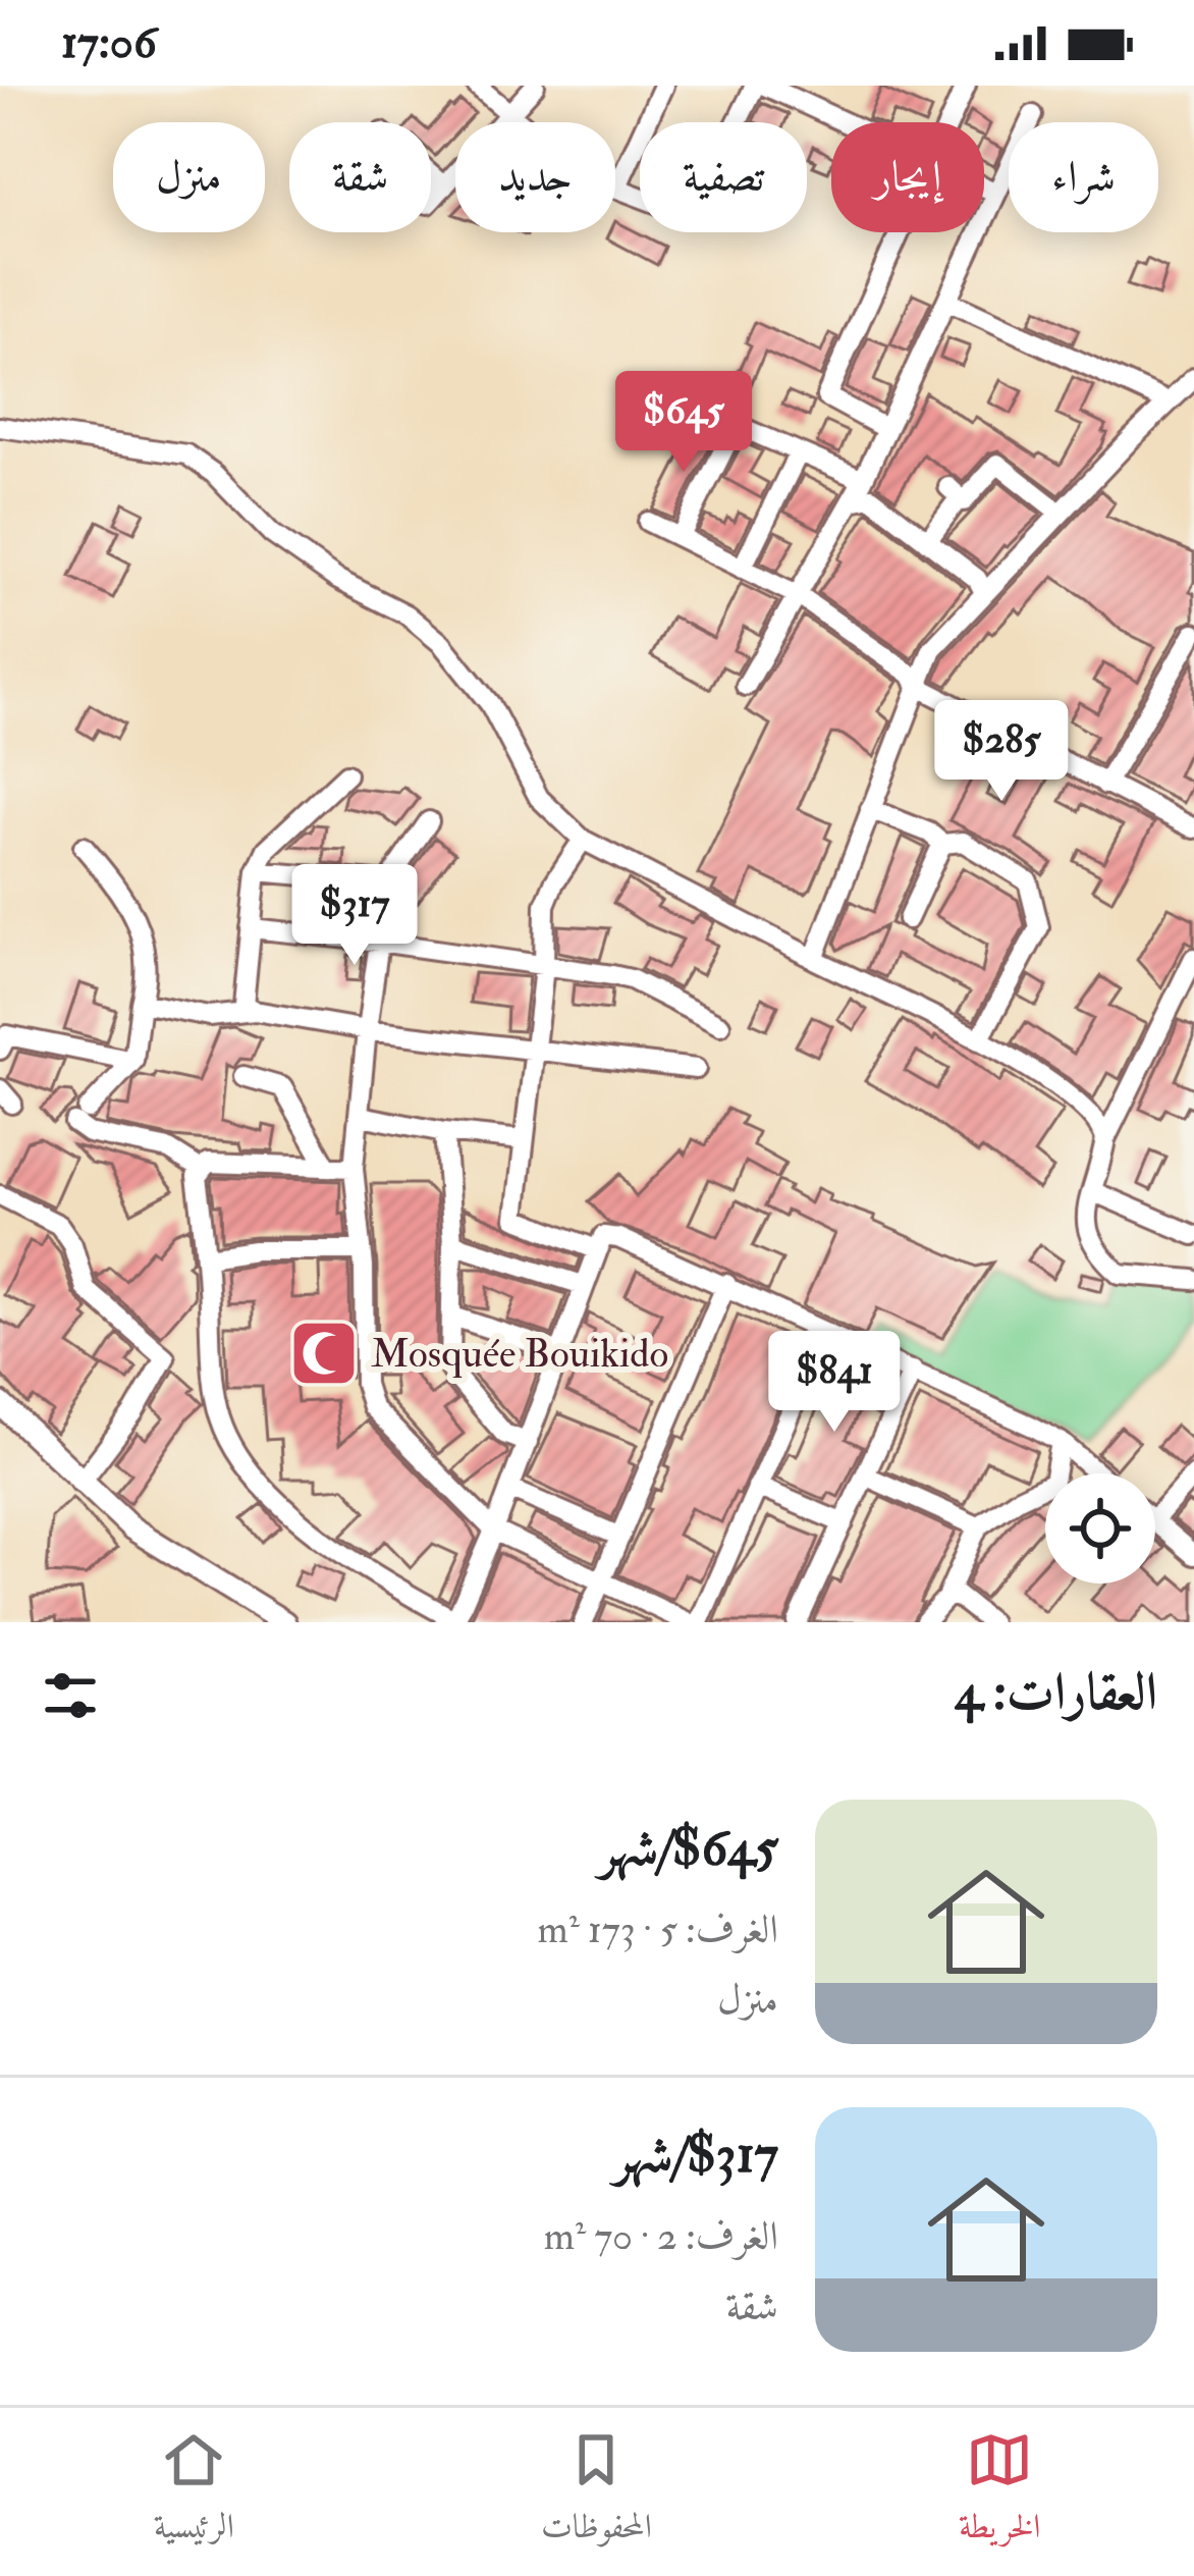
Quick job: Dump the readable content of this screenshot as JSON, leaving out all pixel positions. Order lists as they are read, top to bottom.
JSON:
{
  "places": {
    "mosque": ["Mosquée Bouikido"]
  },
  "page": {
    "status": "17:06",
    "chip": [
      "شراء",
      "إيجار",
      "تصفية",
      "جديد",
      "شقة",
      "منزل"
    ],
    "price": [
      "$645",
      "$285",
      "$317",
      "$841"
    ],
    "heading": "العقارات: 4",
    "list": [
      {
        "name": "$645/شهر",
        "note": "الغرف: 5 · 173 m² · منزل"
      },
      {
        "name": "$317/شهر",
        "note": "الغرف: 2 · 70 m² · شقة"
      }
    ],
    "tabs": ["الخريطة", "المحفوظات", "الرئيسية"]
  }
}
